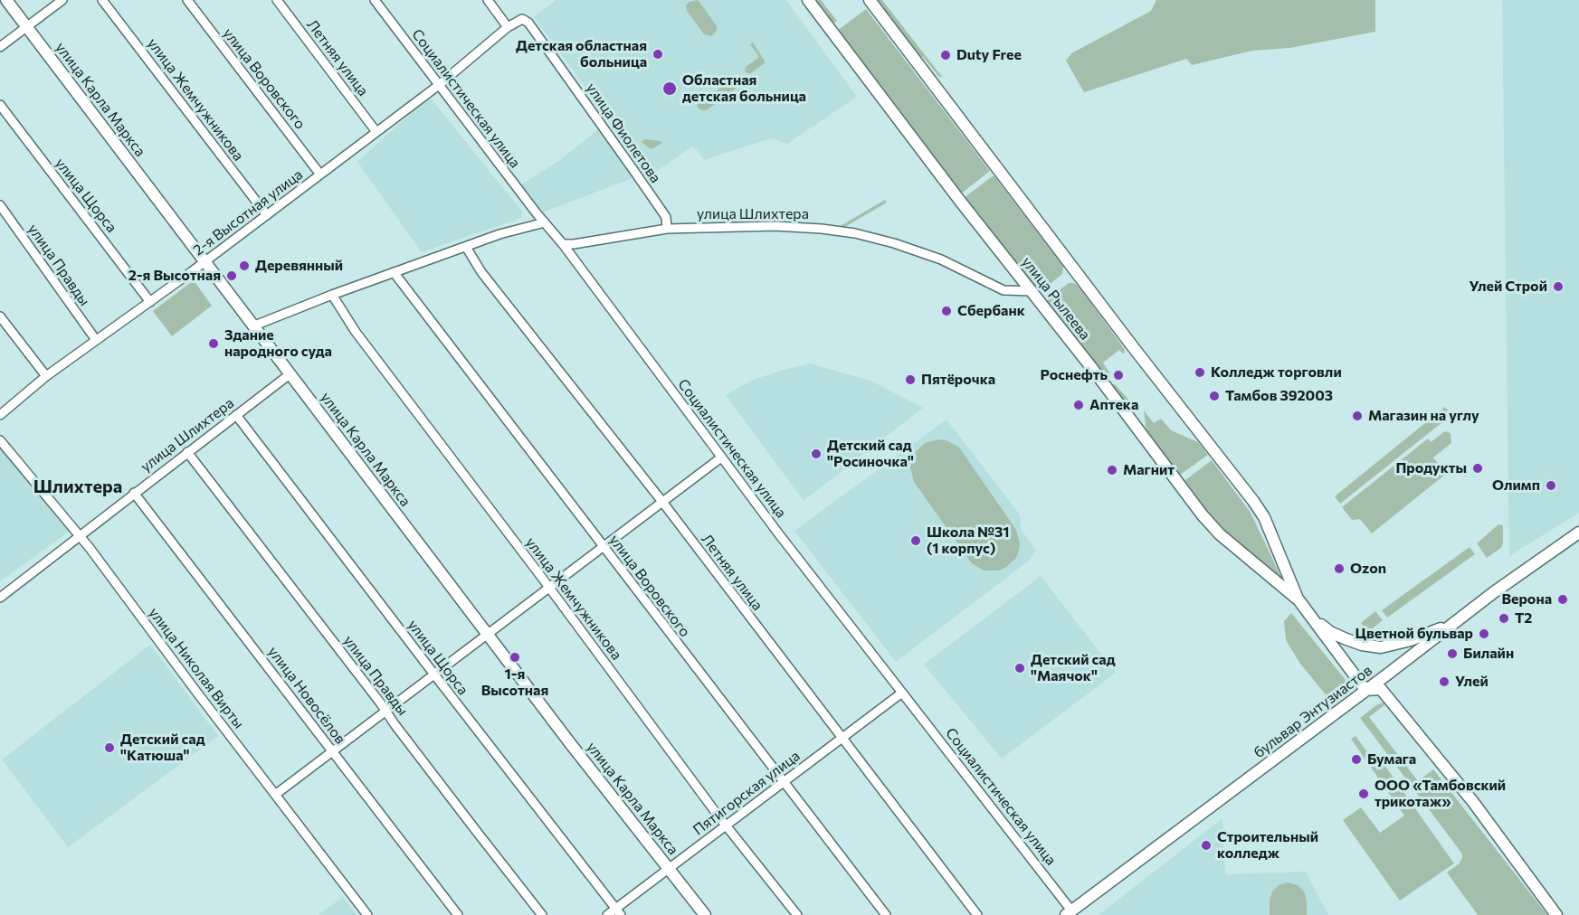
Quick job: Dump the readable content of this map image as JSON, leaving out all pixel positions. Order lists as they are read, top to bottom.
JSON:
{
  "streets": {
    "main road": ["улица Карла Маркса", "улица Рылеева", "бульвар Энтузиастов"],
    "street": [
      "Летняя улица",
      "улица Воровского",
      "Социалистическая улица",
      "улица Жемчужникова",
      "улица Фиолетова",
      "улица Щорса",
      "2-я Высотная улица",
      "улица Шлихтера",
      "улица Правды",
      "улица Николая Вирты",
      "улица Новосёлов",
      "Пятигорская улица"
    ]
  },
  "crossings": [
    ["Летняя улица", "2-я Высотная улица"],
    ["Летняя улица", "Пятигорская улица"],
    ["улица Воровского", "2-я Высотная улица"],
    ["улица Воровского", "Пятигорская улица"],
    ["Социалистическая улица", "2-я Высотная улица"],
    ["Социалистическая улица", "улица Шлихтера"],
    ["Социалистическая улица", "бульвар Энтузиастов"],
    ["Социалистическая улица", "Пятигорская улица"],
    ["улица Карла Маркса", "2-я Высотная улица"],
    ["улица Карла Маркса", "улица Шлихтера"],
    ["улица Карла Маркса", "Пятигорская улица"],
    ["улица Жемчужникова", "2-я Высотная улица"],
    ["улица Жемчужникова", "Пятигорская улица"],
    ["улица Фиолетова", "2-я Высотная улица"],
    ["улица Фиолетова", "улица Шлихтера"],
    ["улица Щорса", "2-я Высотная улица"],
    ["улица Щорса", "улица Шлихтера"],
    ["улица Щорса", "Пятигорская улица"],
    ["2-я Высотная улица", "улица Правды"],
    ["улица Шлихтера", "улица Правды"],
    ["улица Шлихтера", "улица Рылеева"],
    ["улица Шлихтера", "улица Николая Вирты"],
    ["улица Шлихтера", "улица Новосёлов"],
    ["улица Рылеева", "бульвар Энтузиастов"]
  ],
  "districts": ["Шлихтера"],
  "places": [
    "Детская областная больница",
    "Duty Free",
    "Областная детская больница",
    "Деревянный",
    "2-я Высотная",
    "Улей Строй",
    "Сбербанк",
    "Здание народного суда",
    "Колледж торговли",
    "Роснефть",
    "Пятёрочка",
    "Тамбов 392003",
    "Аптека",
    "Магазин на углу",
    "Детский сад \"Росиночка\"",
    "Продукты",
    "Магнит",
    "Олимп",
    "Школа №31 (1 корпус)",
    "Ozon",
    "Верона",
    "T2",
    "Цветной бульвар",
    "Билайн",
    "1-я Высотная",
    "Детский сад \"Маячок\"",
    "Улей",
    "Детский сад \"Катюша\"",
    "Бумага",
    "ООО «Тамбовский трикотаж»",
    "Строительный колледж"
  ]
}
